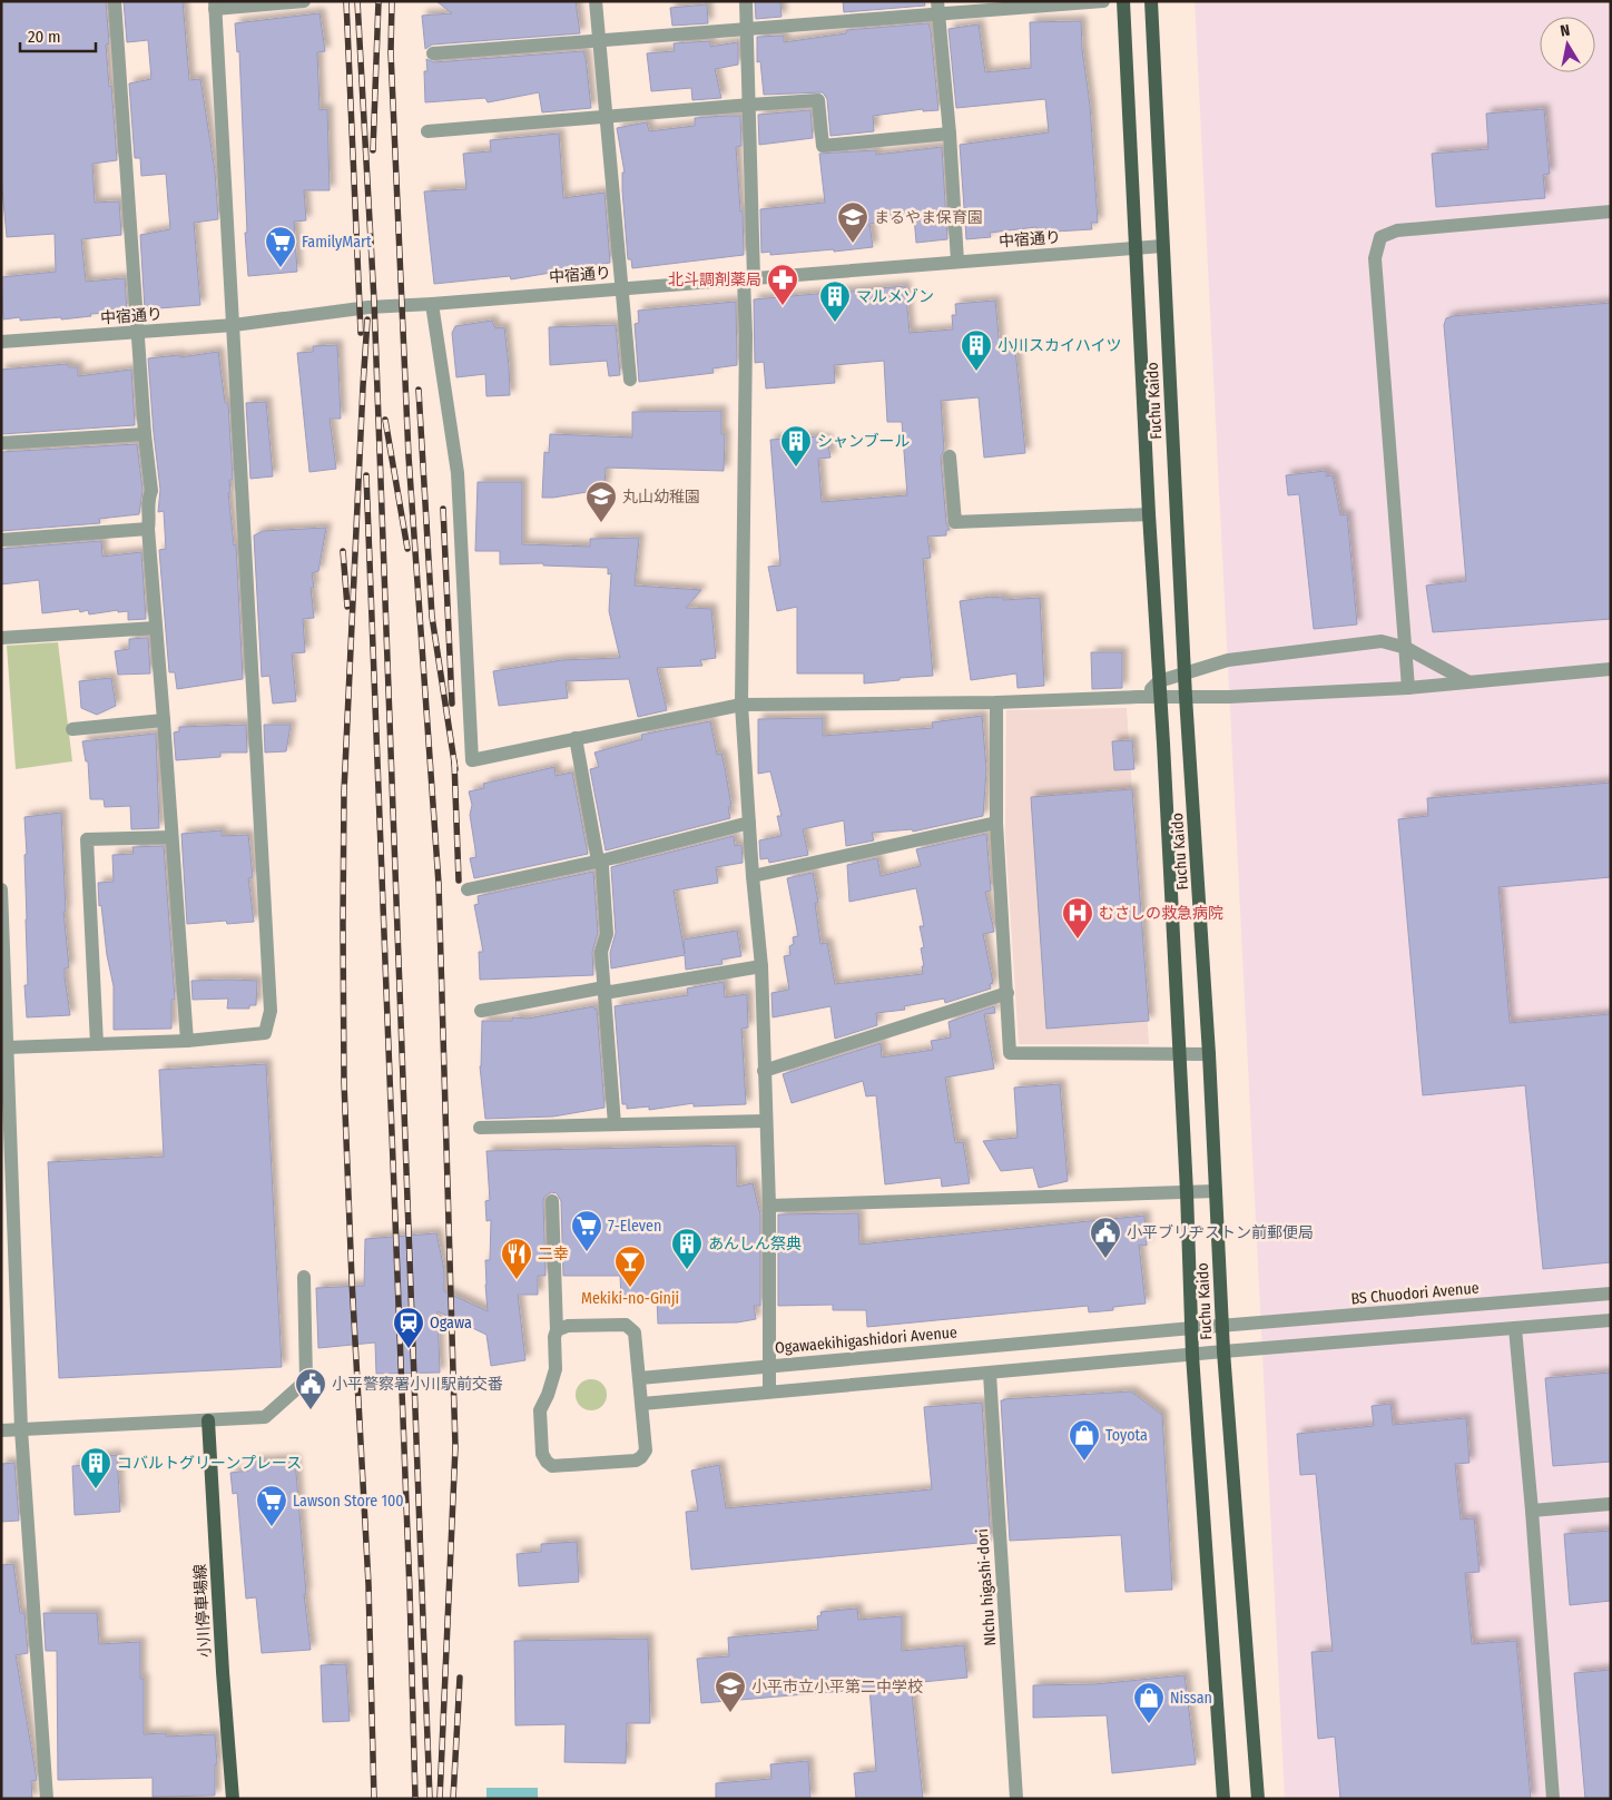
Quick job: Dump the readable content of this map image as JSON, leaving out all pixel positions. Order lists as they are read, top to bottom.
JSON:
{
  "streets": {
    "main road": ["Fuchu Kaido", "小川停車場線"],
    "street": [
      "中宿通り",
      "BS Chuodori Avenue",
      "Ogawaekihigashidori Avenue",
      "NIchu higashi-dori"
    ]
  },
  "crossings": [
    ["中宿通り", "Fuchu Kaido"],
    ["Fuchu Kaido", "BS Chuodori Avenue"],
    ["Fuchu Kaido", "Ogawaekihigashidori Avenue"],
    ["BS Chuodori Avenue", "Ogawaekihigashidori Avenue"]
  ],
  "places": {
    "school or university": ["まるやま保育園", "丸山幼稚園", "小平市立小平第二中学校"],
    "supermarket": ["FamilyMart", "7-Eleven", "Lawson Store 100"],
    "pharmacy": ["北斗調剤薬局"],
    "building": [
      "マルメゾン",
      "小川スカイハイツ",
      "シャンブール",
      "あんしん祭典",
      "コバルトグリーンプレース"
    ],
    "hospital": ["むさしの救急病院"],
    "public building": ["小平ブリヂストン前郵便局", "小平警察署小川駅前交番"],
    "restaurant": ["二幸"],
    "bar": ["Mekiki-no-Ginji"],
    "station": ["Ogawa"],
    "shop": ["Toyota", "Nissan"]
  },
  "scale_bar": "20 m",
  "north": "top"
}
